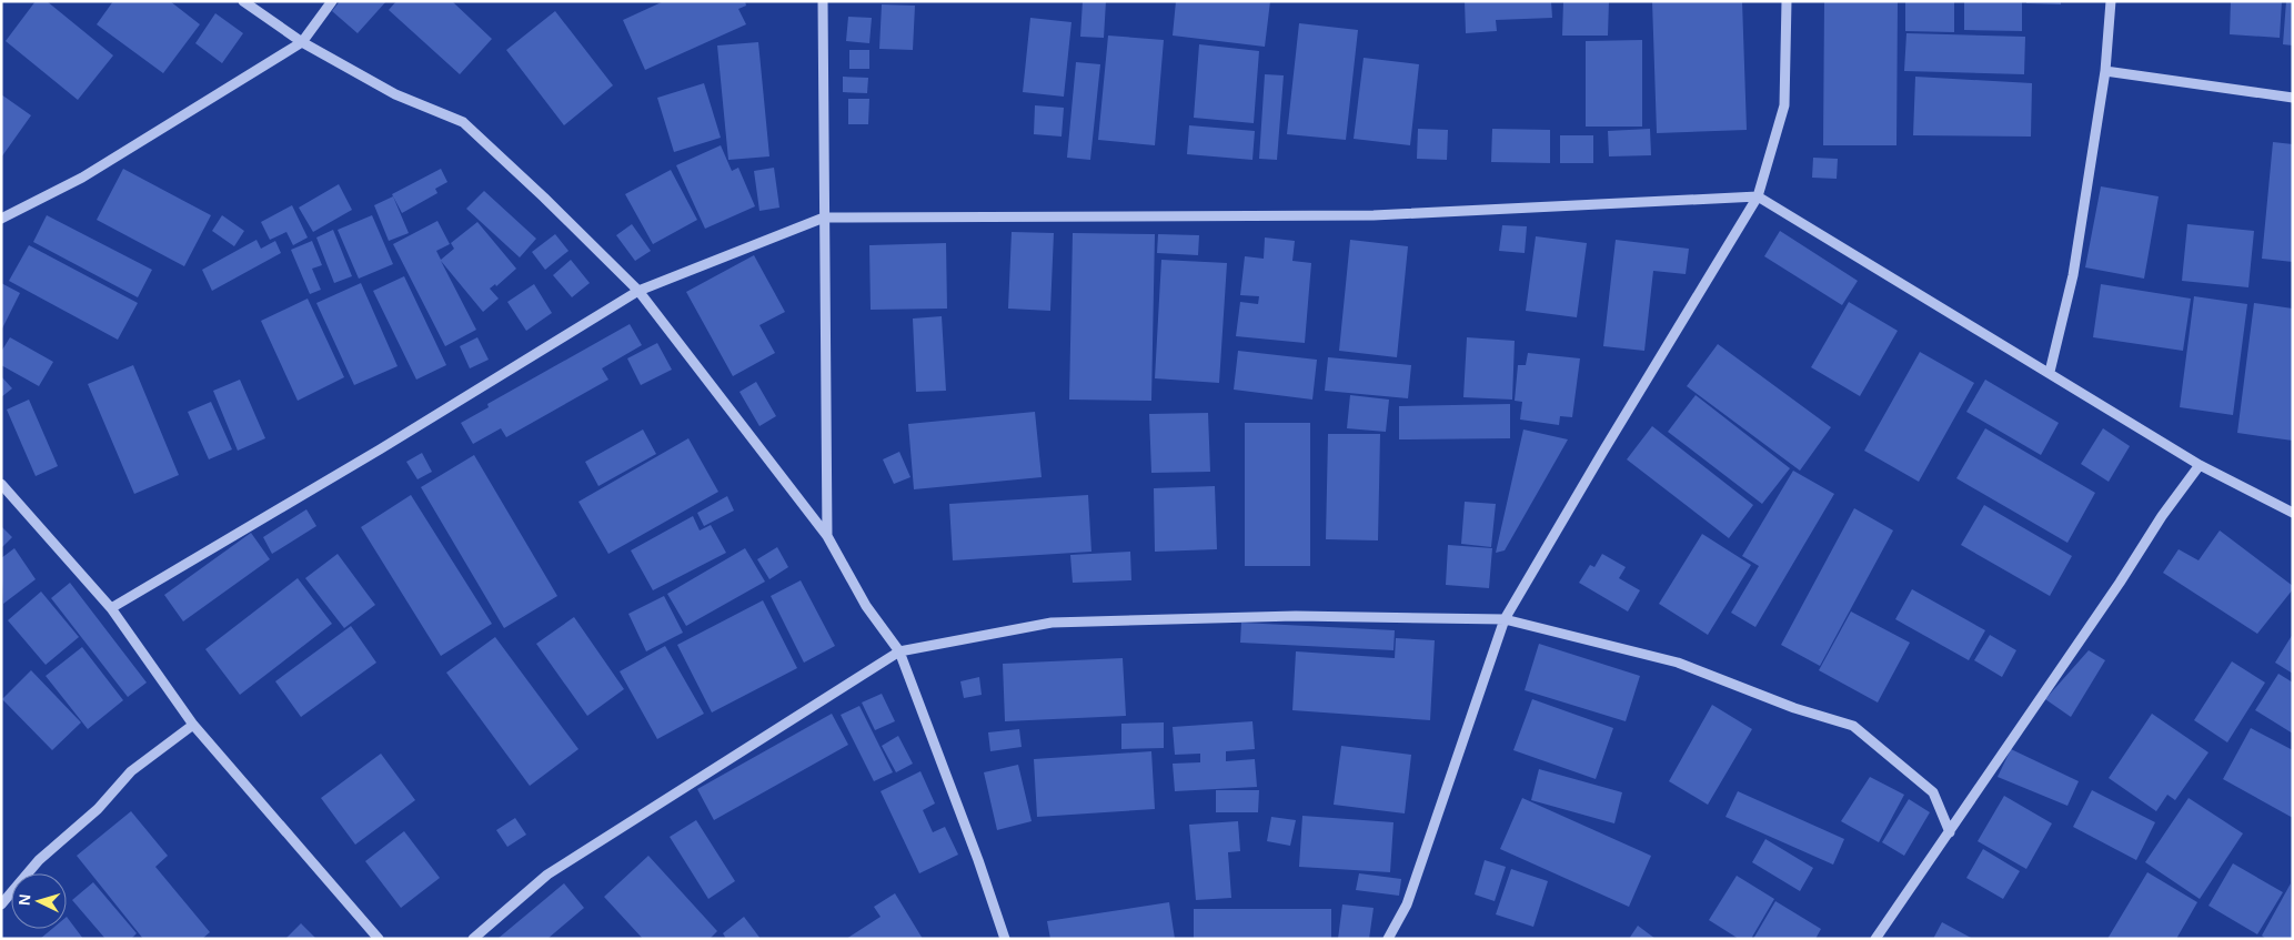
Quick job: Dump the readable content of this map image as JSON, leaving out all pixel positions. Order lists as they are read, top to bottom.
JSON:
{
  "north": "left"
}
